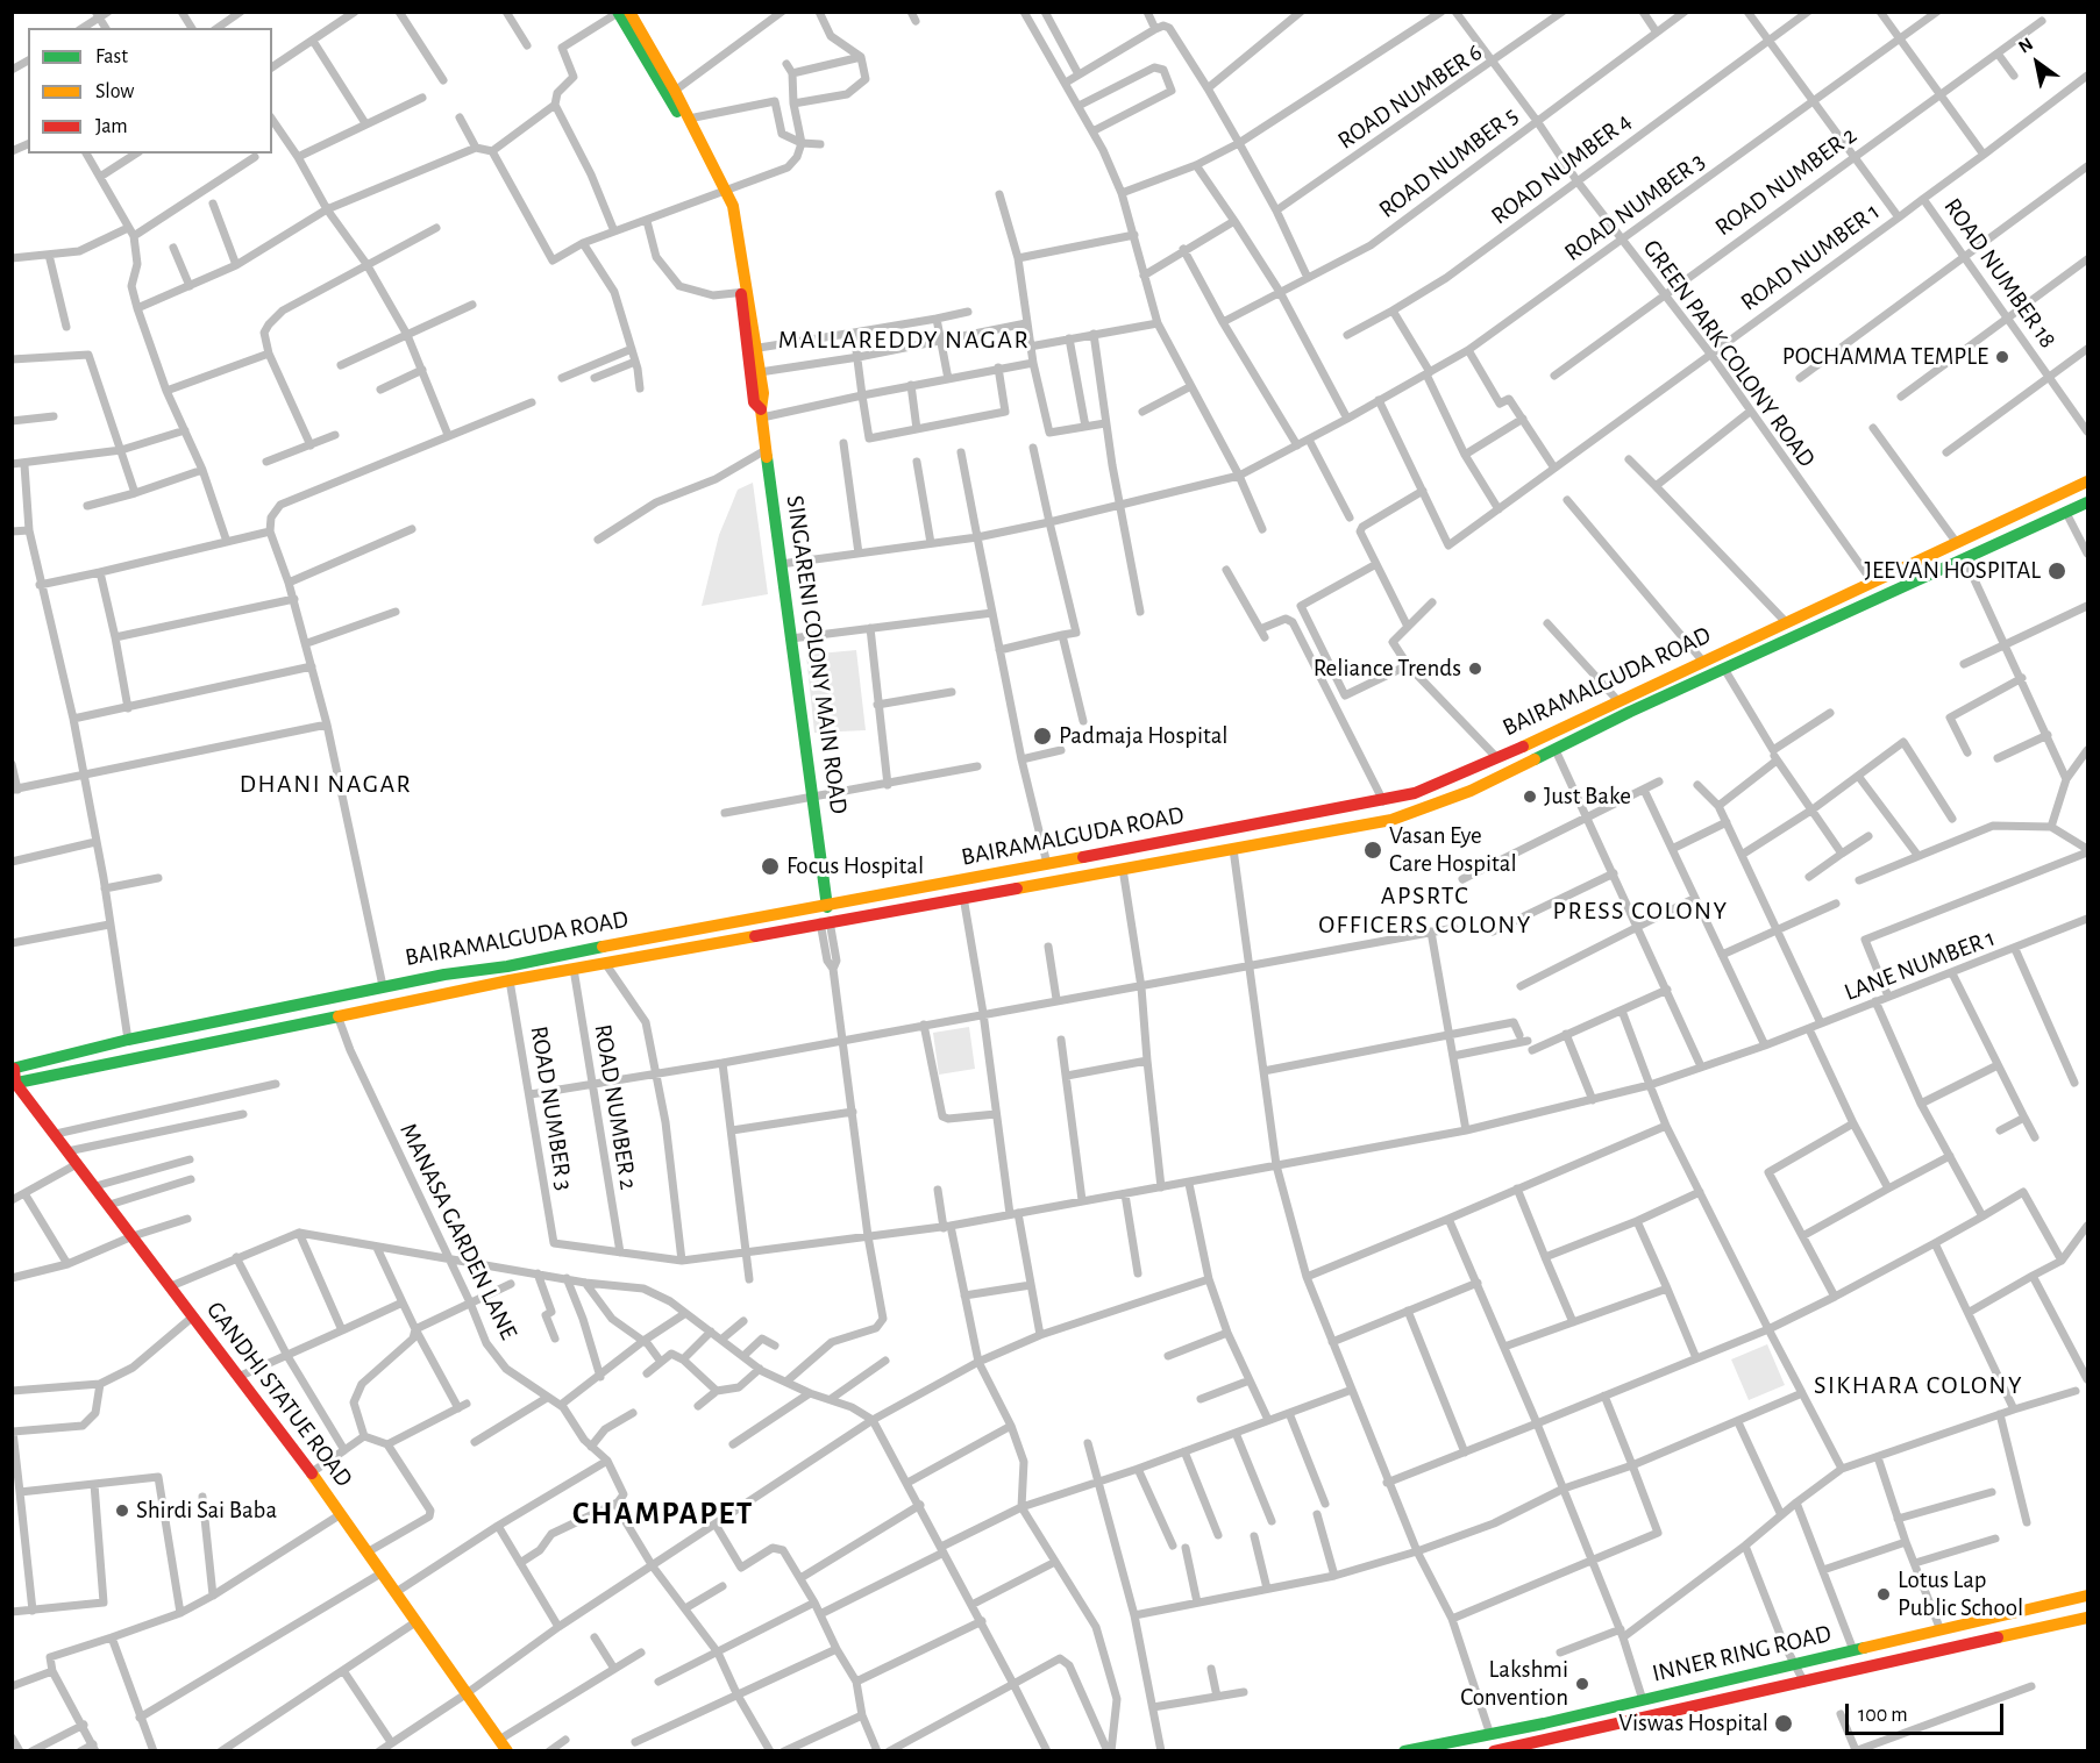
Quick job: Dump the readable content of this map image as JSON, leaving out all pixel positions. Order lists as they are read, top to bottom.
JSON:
{
  "streets": {
    "main road": [
      "SINGARENI COLONY MAIN ROAD",
      "BAIRAMALGUDA ROAD",
      "GANDHI STATUE ROAD",
      "INNER RING ROAD"
    ],
    "street": [
      "ROAD NUMBER 6",
      "ROAD NUMBER 5",
      "ROAD NUMBER 4",
      "ROAD NUMBER 2",
      "ROAD NUMBER 3",
      "ROAD NUMBER 1",
      "ROAD NUMBER 18",
      "GREEN PARK COLONY ROAD",
      "LANE NUMBER 1",
      "MANASA GARDEN LANE"
    ]
  },
  "crossings": [
    ["ROAD NUMBER 6", "GREEN PARK COLONY ROAD"],
    ["ROAD NUMBER 5", "GREEN PARK COLONY ROAD"],
    ["ROAD NUMBER 4", "GREEN PARK COLONY ROAD"],
    ["ROAD NUMBER 2", "GREEN PARK COLONY ROAD"],
    ["ROAD NUMBER 2", "BAIRAMALGUDA ROAD"],
    ["ROAD NUMBER 2", "LANE NUMBER 1"],
    ["ROAD NUMBER 3", "GREEN PARK COLONY ROAD"],
    ["ROAD NUMBER 3", "SINGARENI COLONY MAIN ROAD"],
    ["ROAD NUMBER 3", "BAIRAMALGUDA ROAD"],
    ["ROAD NUMBER 3", "LANE NUMBER 1"],
    ["ROAD NUMBER 1", "ROAD NUMBER 18"],
    ["ROAD NUMBER 1", "GREEN PARK COLONY ROAD"],
    ["GREEN PARK COLONY ROAD", "BAIRAMALGUDA ROAD"],
    ["SINGARENI COLONY MAIN ROAD", "BAIRAMALGUDA ROAD"],
    ["BAIRAMALGUDA ROAD", "MANASA GARDEN LANE"],
    ["BAIRAMALGUDA ROAD", "GANDHI STATUE ROAD"]
  ],
  "districts": [
    "MALLAREDDY NAGAR",
    "DHANI NAGAR",
    "APSRTC OFFICERS COLONY",
    "PRESS COLONY",
    "SIKHARA COLONY",
    "CHAMPAPET"
  ],
  "places": [
    "POCHAMMA TEMPLE",
    "JEEVAN HOSPITAL",
    "Reliance Trends",
    "Padmaja Hospital",
    "Just Bake",
    "Vasan Eye Care Hospital",
    "Focus Hospital",
    "Shirdi Sai Baba",
    "Lotus Lap Public School",
    "Lakshmi Convention",
    "Viswas Hospital"
  ],
  "legend": ["Fast", "Slow", "Jam"],
  "scale_bar": "100 m",
  "north": "top left"
}
